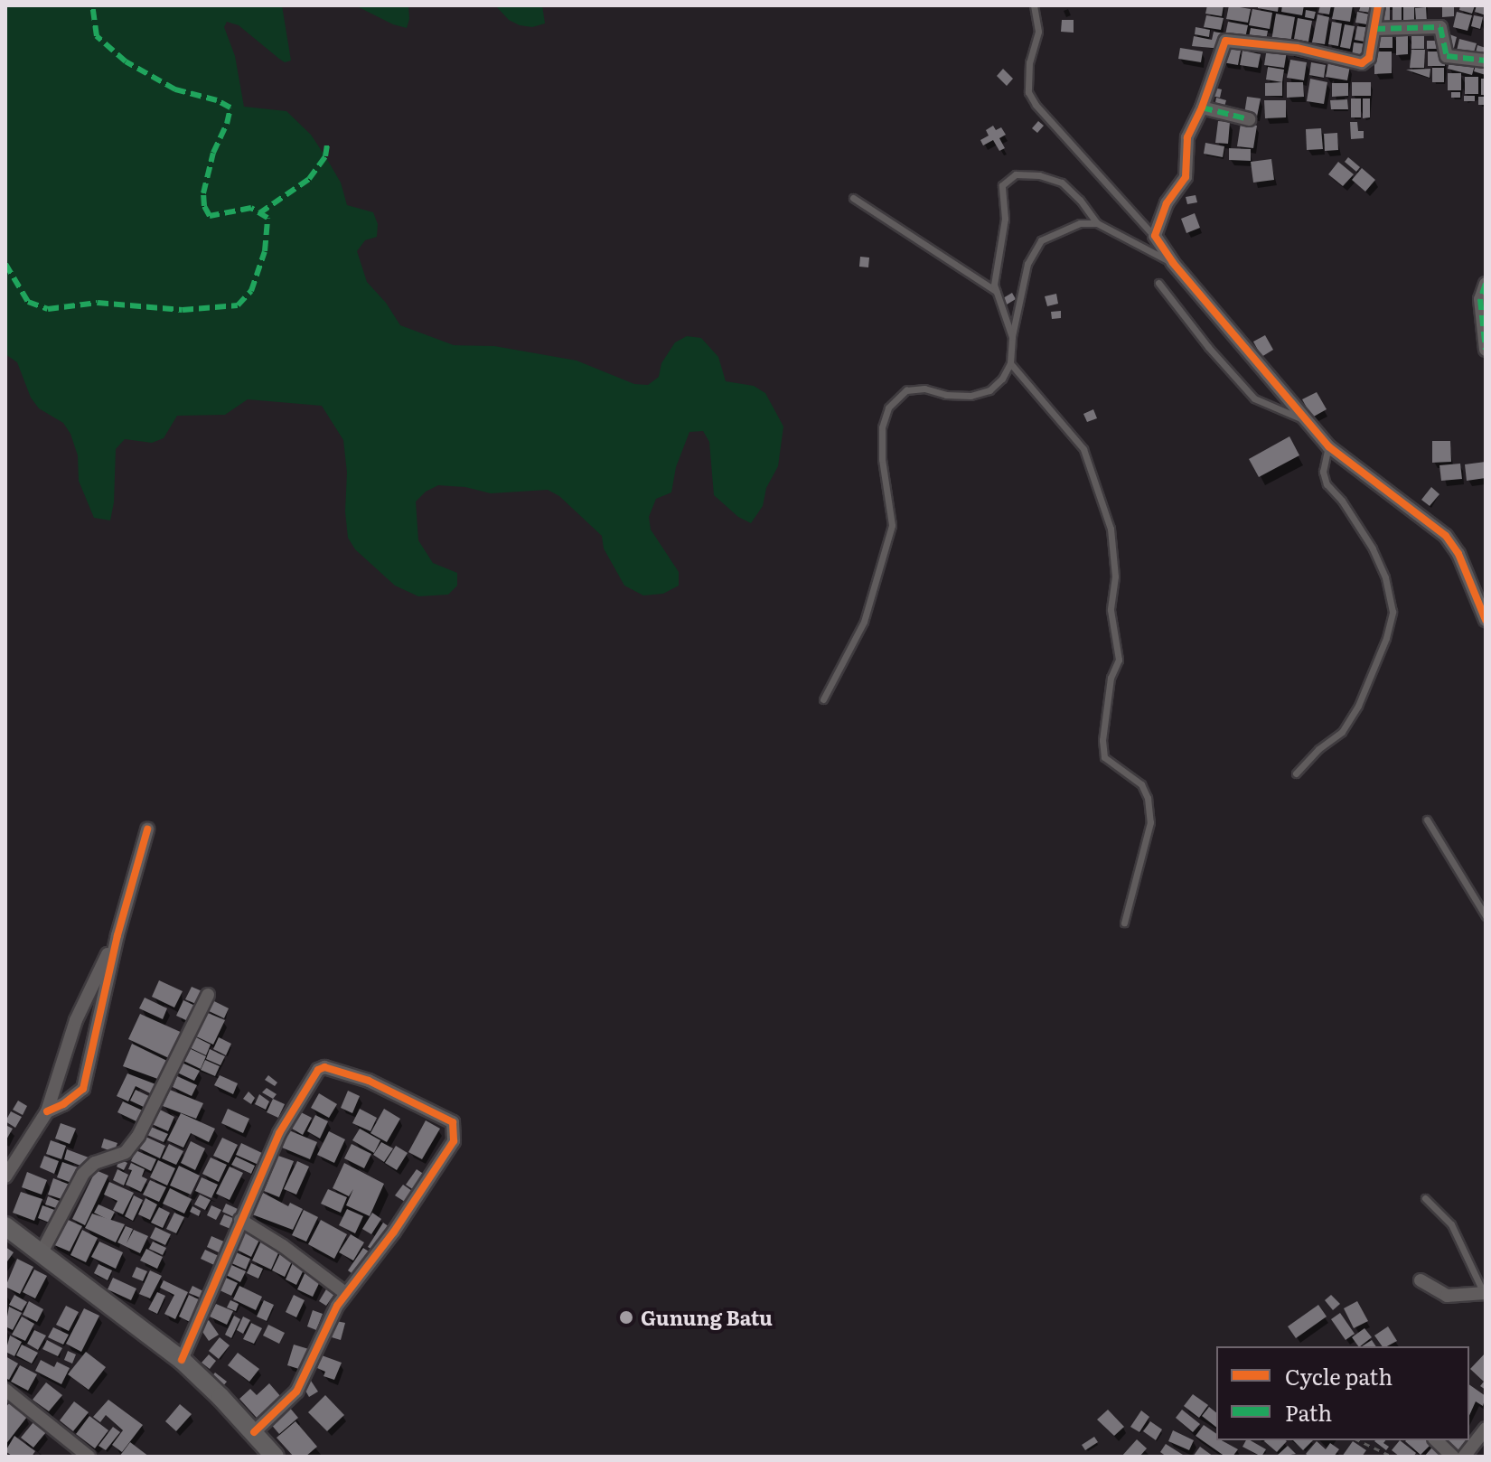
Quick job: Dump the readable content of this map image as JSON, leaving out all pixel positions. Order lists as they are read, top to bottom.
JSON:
{
  "places": ["Gunung Batu"],
  "legend": ["Cycle path", "Path"]
}
